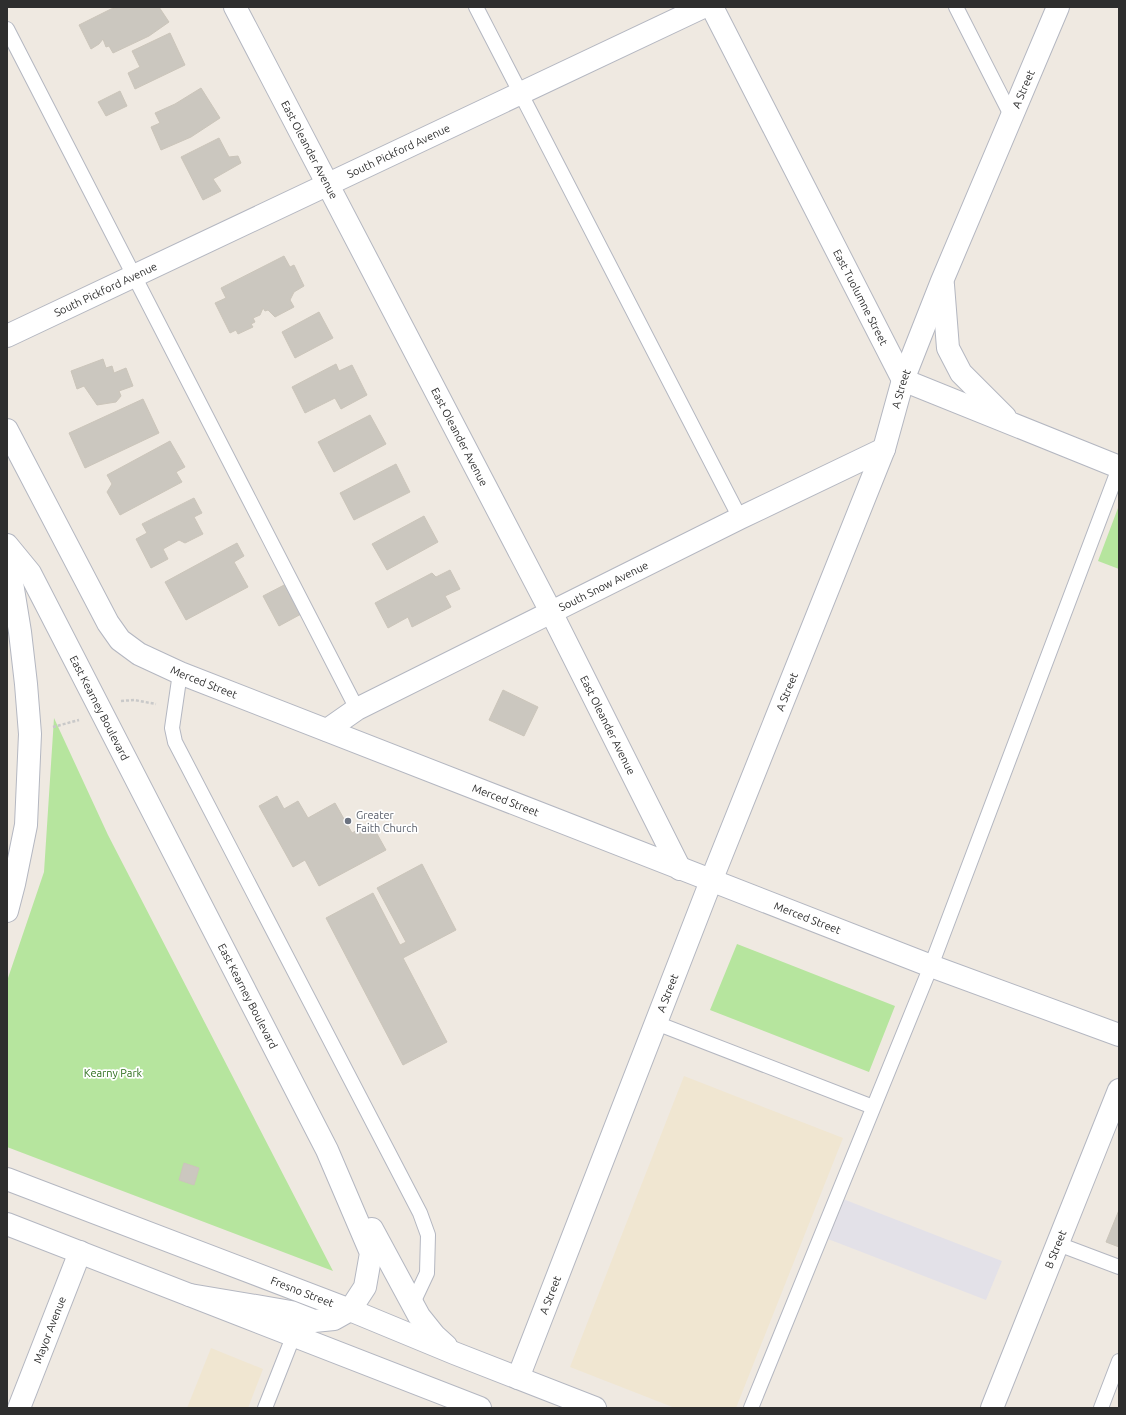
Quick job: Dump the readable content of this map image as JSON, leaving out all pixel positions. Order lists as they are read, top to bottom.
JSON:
{
  "streets": {
    "street": [
      "A Street",
      "East Oleander Avenue",
      "South Pickford Avenue",
      "East Tuolumne Street",
      "South Snow Avenue",
      "Merced Street",
      "East Kearney Boulevard",
      "B Street",
      "Fresno Street",
      "Mayor Avenue"
    ]
  },
  "crossings": [
    ["A Street", "East Tuolumne Street"],
    ["A Street", "South Snow Avenue"],
    ["A Street", "Merced Street"],
    ["A Street", "Fresno Street"],
    ["East Oleander Avenue", "South Pickford Avenue"],
    ["East Oleander Avenue", "South Snow Avenue"],
    ["East Oleander Avenue", "Merced Street"],
    ["South Snow Avenue", "Merced Street"],
    ["East Kearney Boulevard", "Fresno Street"]
  ],
  "parks": ["Kearny Park"],
  "places": ["Greater Faith Church"]
}
